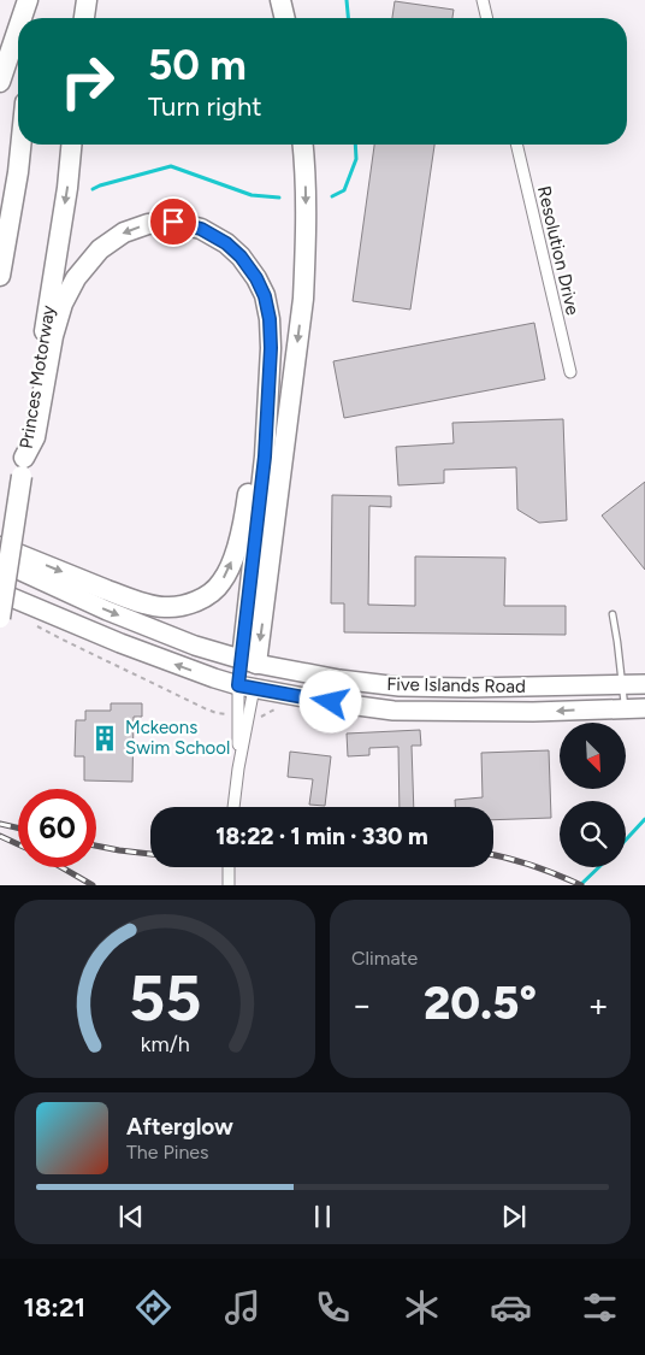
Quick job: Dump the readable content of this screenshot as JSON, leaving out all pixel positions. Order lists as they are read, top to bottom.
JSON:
{
  "streets": {
    "highway": ["Princes Motorway"],
    "main road": ["Five Islands Road"],
    "street": ["Resolution Drive"]
  },
  "places": {
    "building": ["Mckeons Swim School"]
  },
  "north": "bottom right",
  "page": {
    "turn": ["50 m", "Turn right"],
    "limit": "60",
    "trip": "18:22 · 1 min · 330 m",
    "tile": "Climate",
    "heat": ["−", "20.5°", "+"],
    "song": ["Afterglow", "The Pines"],
    "tabs": "18:21",
    "gauge": ["55", "km/h"]
  }
}
